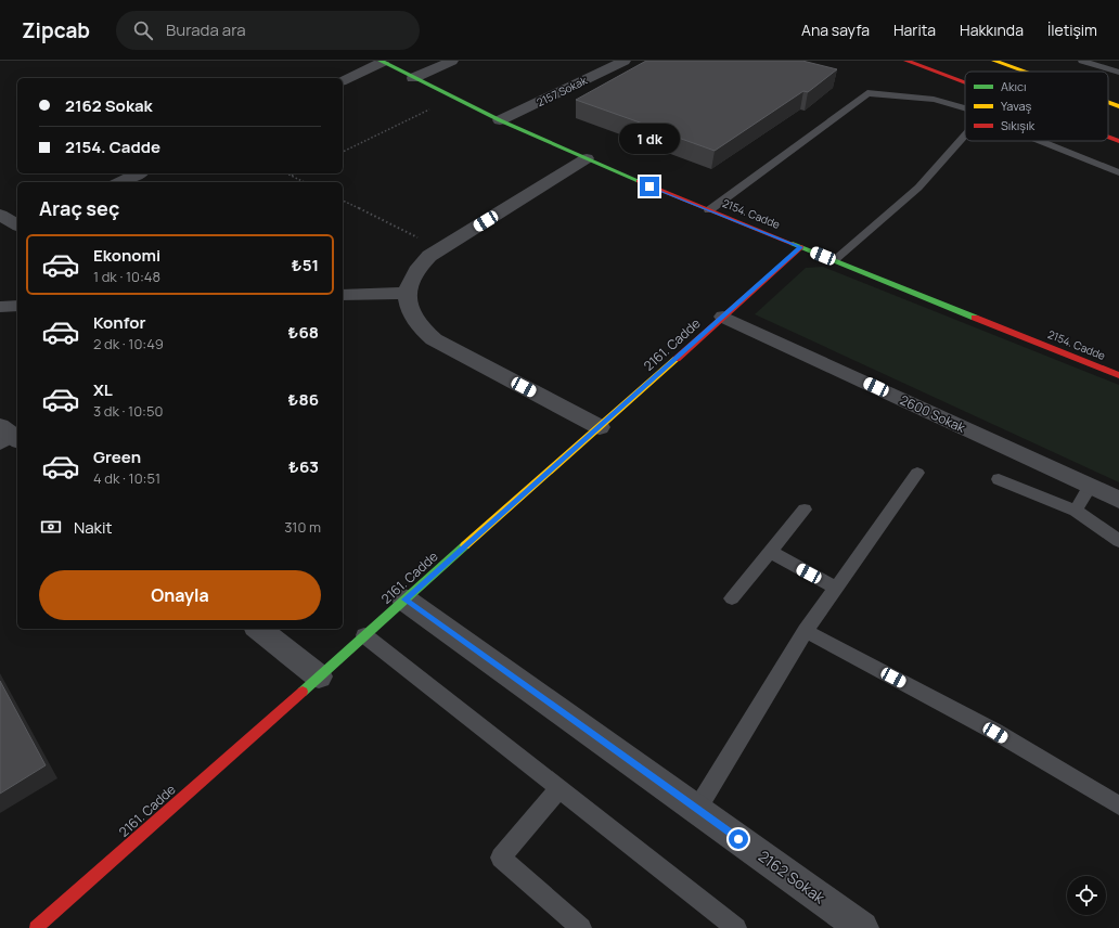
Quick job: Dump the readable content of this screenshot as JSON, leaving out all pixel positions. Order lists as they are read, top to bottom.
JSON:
{
  "streets": {
    "street": [
      "2157 Sokak",
      "2154. Cadde",
      "2161. Cadde",
      "2600 Sokak",
      "2162 Sokak"
    ]
  },
  "crossings": [
    ["2157 Sokak", "2154. Cadde"],
    ["2154. Cadde", "2161. Cadde"],
    ["2161. Cadde", "2600 Sokak"],
    ["2161. Cadde", "2162 Sokak"]
  ],
  "legend": ["Akıcı", "Yavaş", "Sıkışık"],
  "page": {
    "header": "Zipcab",
    "search": "Burada ara",
    "nav": [
      "Ana sayfa",
      "Harita",
      "Hakkında",
      "İletişim"
    ],
    "banner": ["2162 Sokak", "2154. Cadde"],
    "bubble": "1 dk",
    "heading": "Araç seç",
    "list": [
      {
        "name": "Ekonomi",
        "note": "1 dk · 10:48",
        "value": "₺51"
      },
      {
        "name": "Konfor",
        "note": "2 dk · 10:49",
        "value": "₺68"
      },
      {
        "name": "XL",
        "note": "3 dk · 10:50",
        "value": "₺86"
      },
      {
        "name": "Green",
        "note": "4 dk · 10:51",
        "value": "₺63"
      }
    ],
    "pay": ["Nakit", "310 m"],
    "buttons": "Onayla"
  }
}
